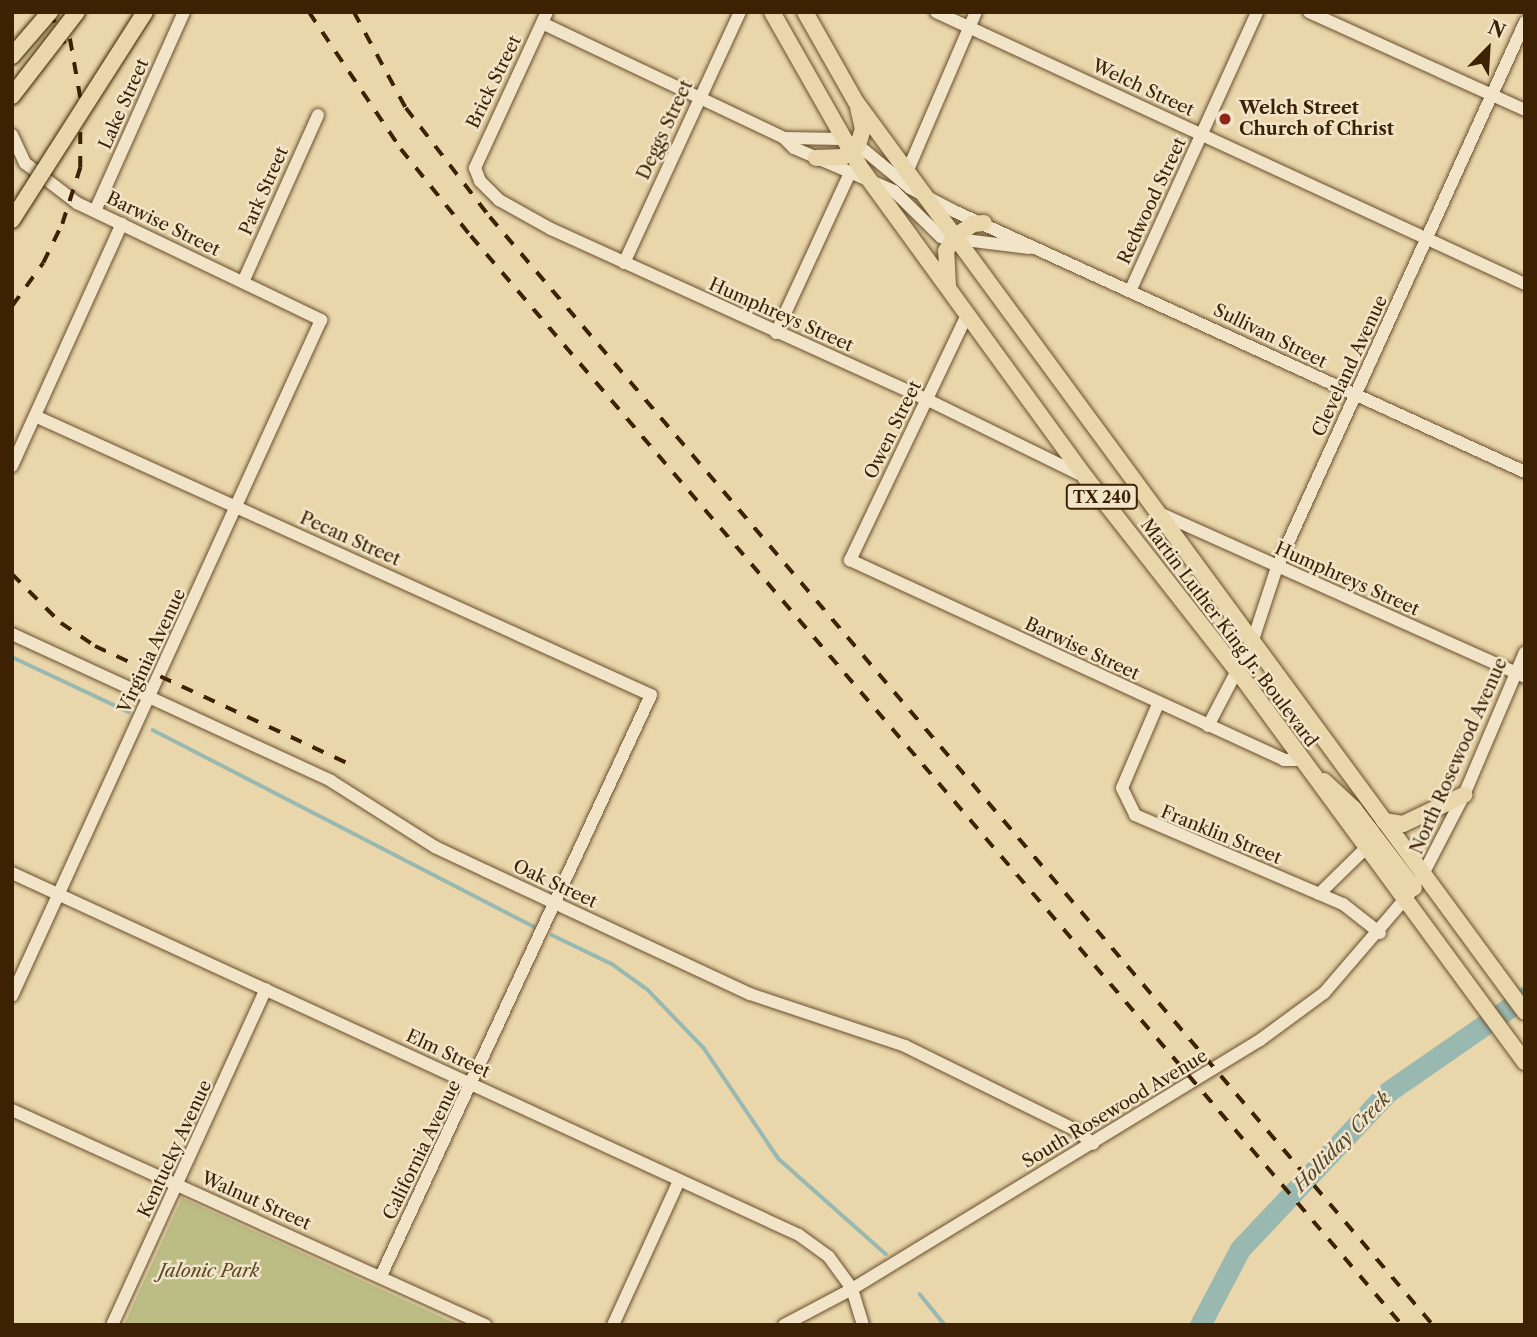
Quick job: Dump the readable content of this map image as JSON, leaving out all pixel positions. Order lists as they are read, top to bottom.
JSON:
{
  "streets": {
    "main road": ["TX 240", "Martin Luther King Jr. Boulevard"],
    "street": [
      "Brick Street",
      "Welch Street",
      "Lake Street",
      "Deggs Street",
      "Park Street",
      "Redwood Street",
      "Barwise Street",
      "Humphreys Street",
      "Sullivan Street",
      "Cleveland Avenue",
      "Owen Street",
      "Pecan Street",
      "Virginia Avenue",
      "North Rosewood Avenue",
      "Franklin Street",
      "Oak Street",
      "Elm Street",
      "South Rosewood Avenue",
      "Kentucky Avenue",
      "California Avenue",
      "Walnut Street"
    ]
  },
  "crossings": [
    ["Brick Street", "Humphreys Street"],
    ["Brick Street", "Sullivan Street"],
    ["Welch Street", "Redwood Street"],
    ["Welch Street", "Cleveland Avenue"],
    ["Lake Street", "Barwise Street"],
    ["Deggs Street", "Humphreys Street"],
    ["Deggs Street", "Sullivan Street"],
    ["Park Street", "Barwise Street"],
    ["Redwood Street", "Sullivan Street"],
    ["Barwise Street", "Cleveland Avenue"],
    ["Barwise Street", "Owen Street"],
    ["Barwise Street", "Martin Luther King Jr. Boulevard"],
    ["Barwise Street", "Virginia Avenue"],
    ["Barwise Street", "Franklin Street"],
    ["Humphreys Street", "Cleveland Avenue"],
    ["Humphreys Street", "Owen Street"],
    ["Humphreys Street", "Martin Luther King Jr. Boulevard"],
    ["Humphreys Street", "North Rosewood Avenue"],
    ["Sullivan Street", "Cleveland Avenue"],
    ["Sullivan Street", "Martin Luther King Jr. Boulevard"],
    ["Cleveland Avenue", "Martin Luther King Jr. Boulevard"],
    ["Owen Street", "Martin Luther King Jr. Boulevard"],
    ["Pecan Street", "Virginia Avenue"],
    ["Pecan Street", "California Avenue"],
    ["Martin Luther King Jr. Boulevard", "North Rosewood Avenue"],
    ["Martin Luther King Jr. Boulevard", "South Rosewood Avenue"],
    ["Virginia Avenue", "Oak Street"],
    ["Virginia Avenue", "Elm Street"],
    ["North Rosewood Avenue", "South Rosewood Avenue"],
    ["Franklin Street", "South Rosewood Avenue"],
    ["Oak Street", "South Rosewood Avenue"],
    ["Oak Street", "California Avenue"],
    ["Elm Street", "South Rosewood Avenue"],
    ["Elm Street", "Kentucky Avenue"],
    ["Elm Street", "California Avenue"],
    ["Kentucky Avenue", "Walnut Street"],
    ["California Avenue", "Walnut Street"]
  ],
  "water": ["Holliday Creek"],
  "parks": ["Jalonic Park"],
  "places": ["Welch Street Church of Christ"],
  "north": "top right"
}
